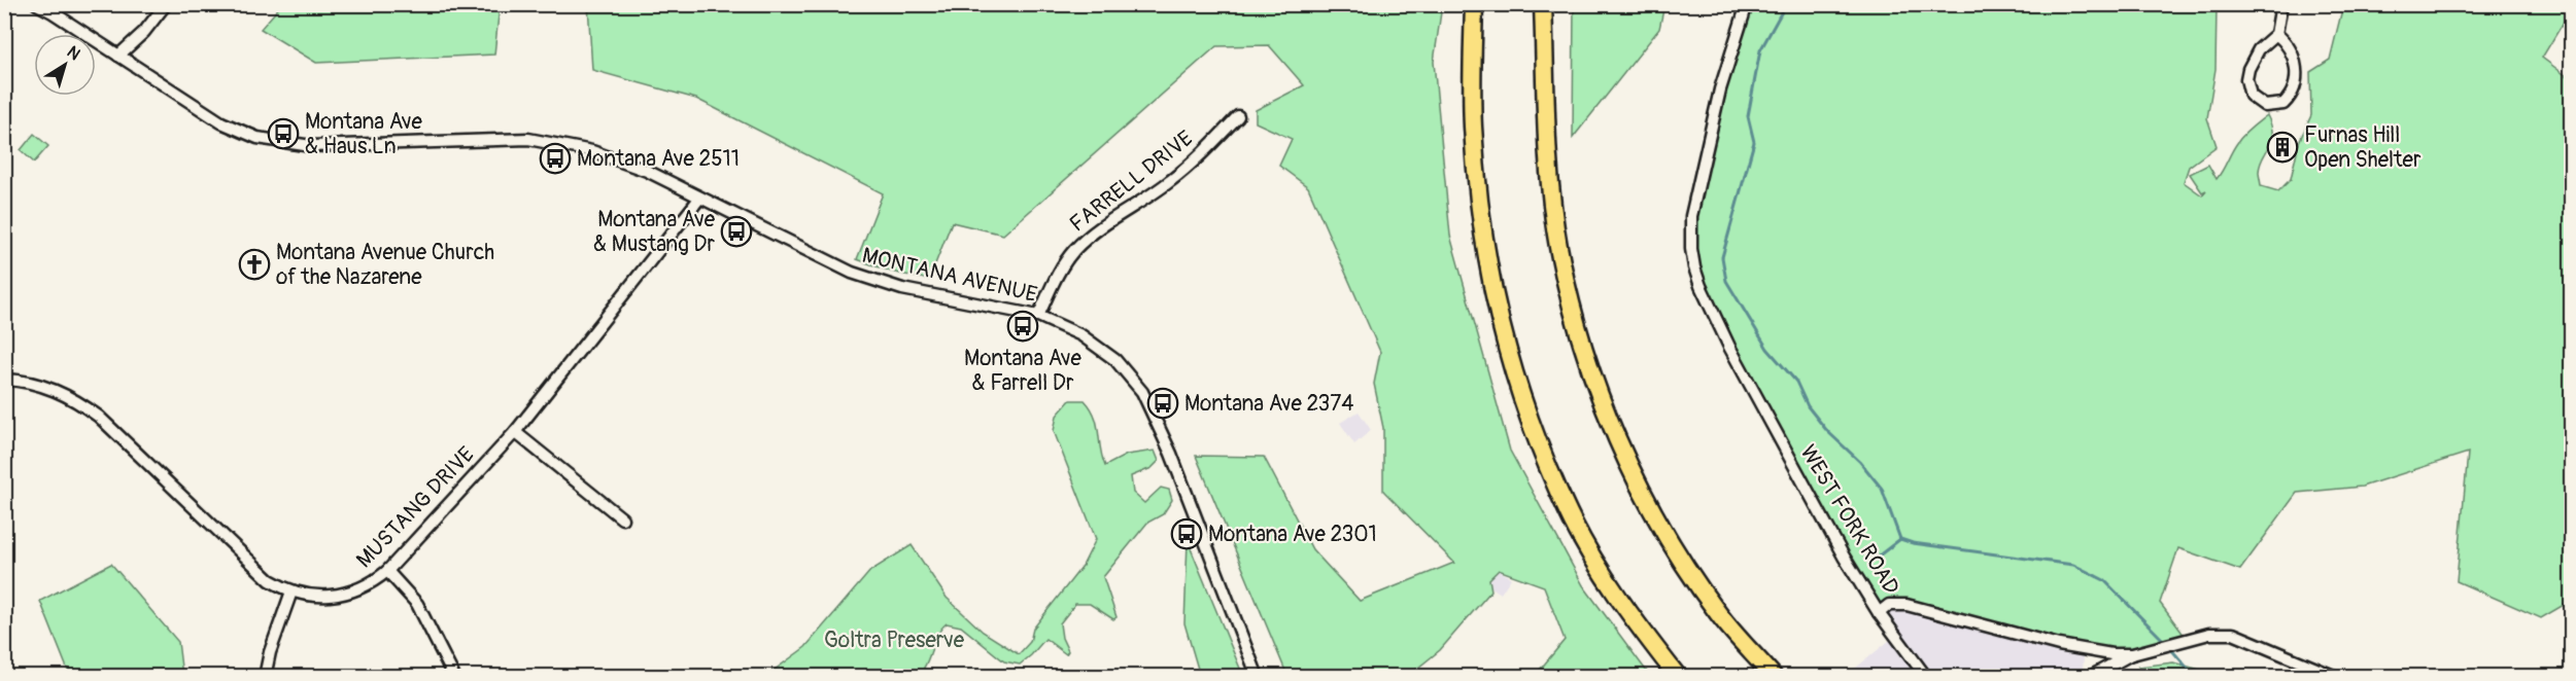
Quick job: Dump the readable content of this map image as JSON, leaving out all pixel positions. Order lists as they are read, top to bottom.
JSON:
{
  "streets": {
    "street": [
      "FARRELL DRIVE",
      "MONTANA AVENUE",
      "MUSTANG DRIVE",
      "WEST FORK ROAD"
    ]
  },
  "crossings": [
    ["FARRELL DRIVE", "MONTANA AVENUE"],
    ["MONTANA AVENUE", "MUSTANG DRIVE"]
  ],
  "parks": ["Goltra Preserve"],
  "places": {
    "bus stop": [
      "Montana Ave & Haus Ln",
      "Montana Ave 2511",
      "Montana Ave & Mustang Dr",
      "Montana Ave & Farrell Dr",
      "Montana Ave 2374",
      "Montana Ave 2301"
    ],
    "building": ["Furnas Hill Open Shelter"],
    "church": ["Montana Avenue Church of the Nazarene"]
  },
  "north": "top right"
}
